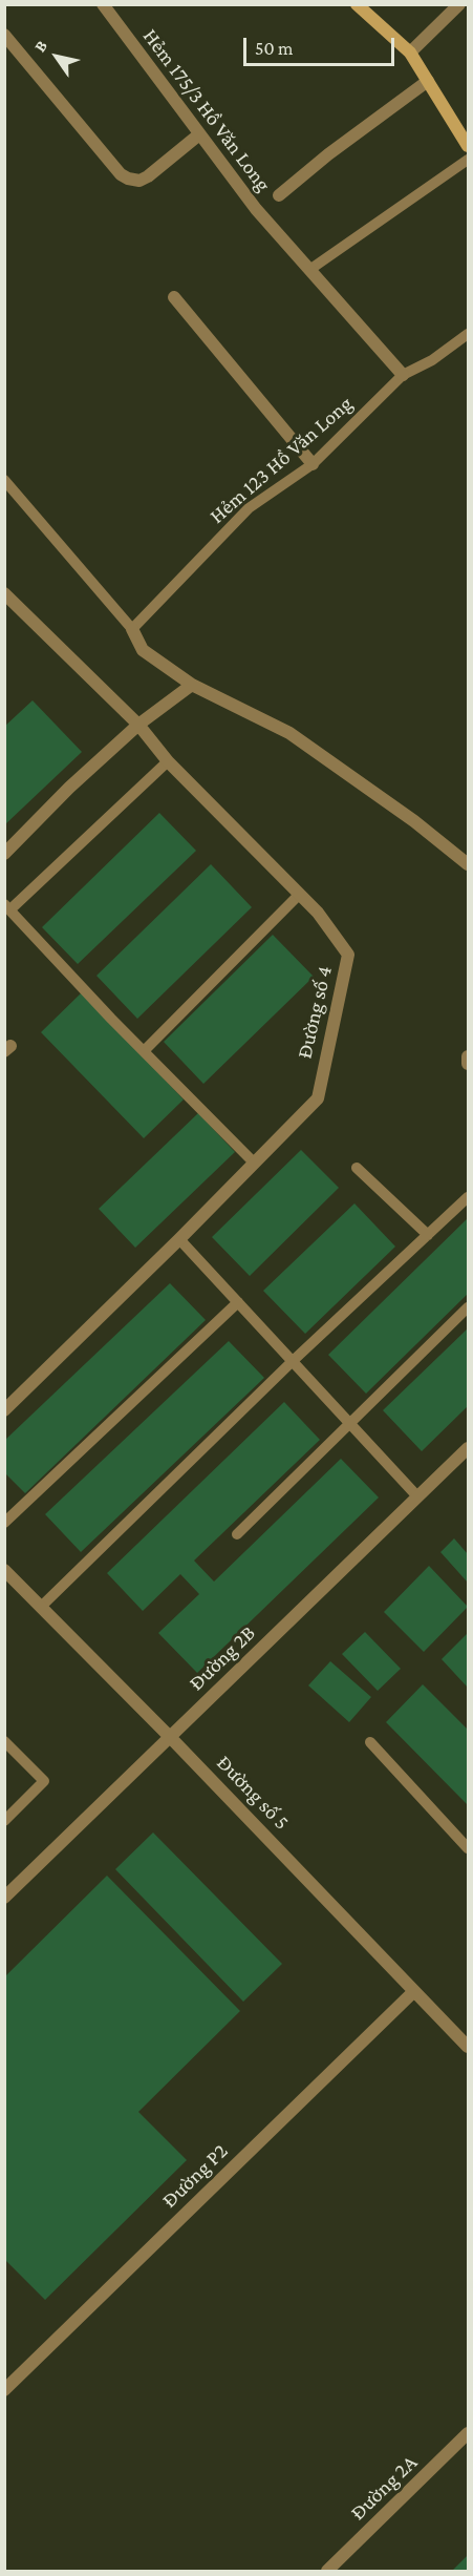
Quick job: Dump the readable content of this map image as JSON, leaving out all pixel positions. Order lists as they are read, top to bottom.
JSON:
{
  "streets": {
    "street": [
      "Hẻm 175/3 Hồ Văn Long",
      "Đường số 4",
      "Đường 2B",
      "Đường số 5",
      "Đường P2",
      "Đường 2A"
    ],
    "lane": ["Hẻm 123 Hồ Văn Long"]
  },
  "crossings": [
    ["Hẻm 175/3 Hồ Văn Long", "Hẻm 123 Hồ Văn Long"],
    ["Đường 2B", "Đường số 5"],
    ["Đường số 5", "Đường P2"]
  ],
  "scale_bar": "50 m",
  "north": "top left"
}
